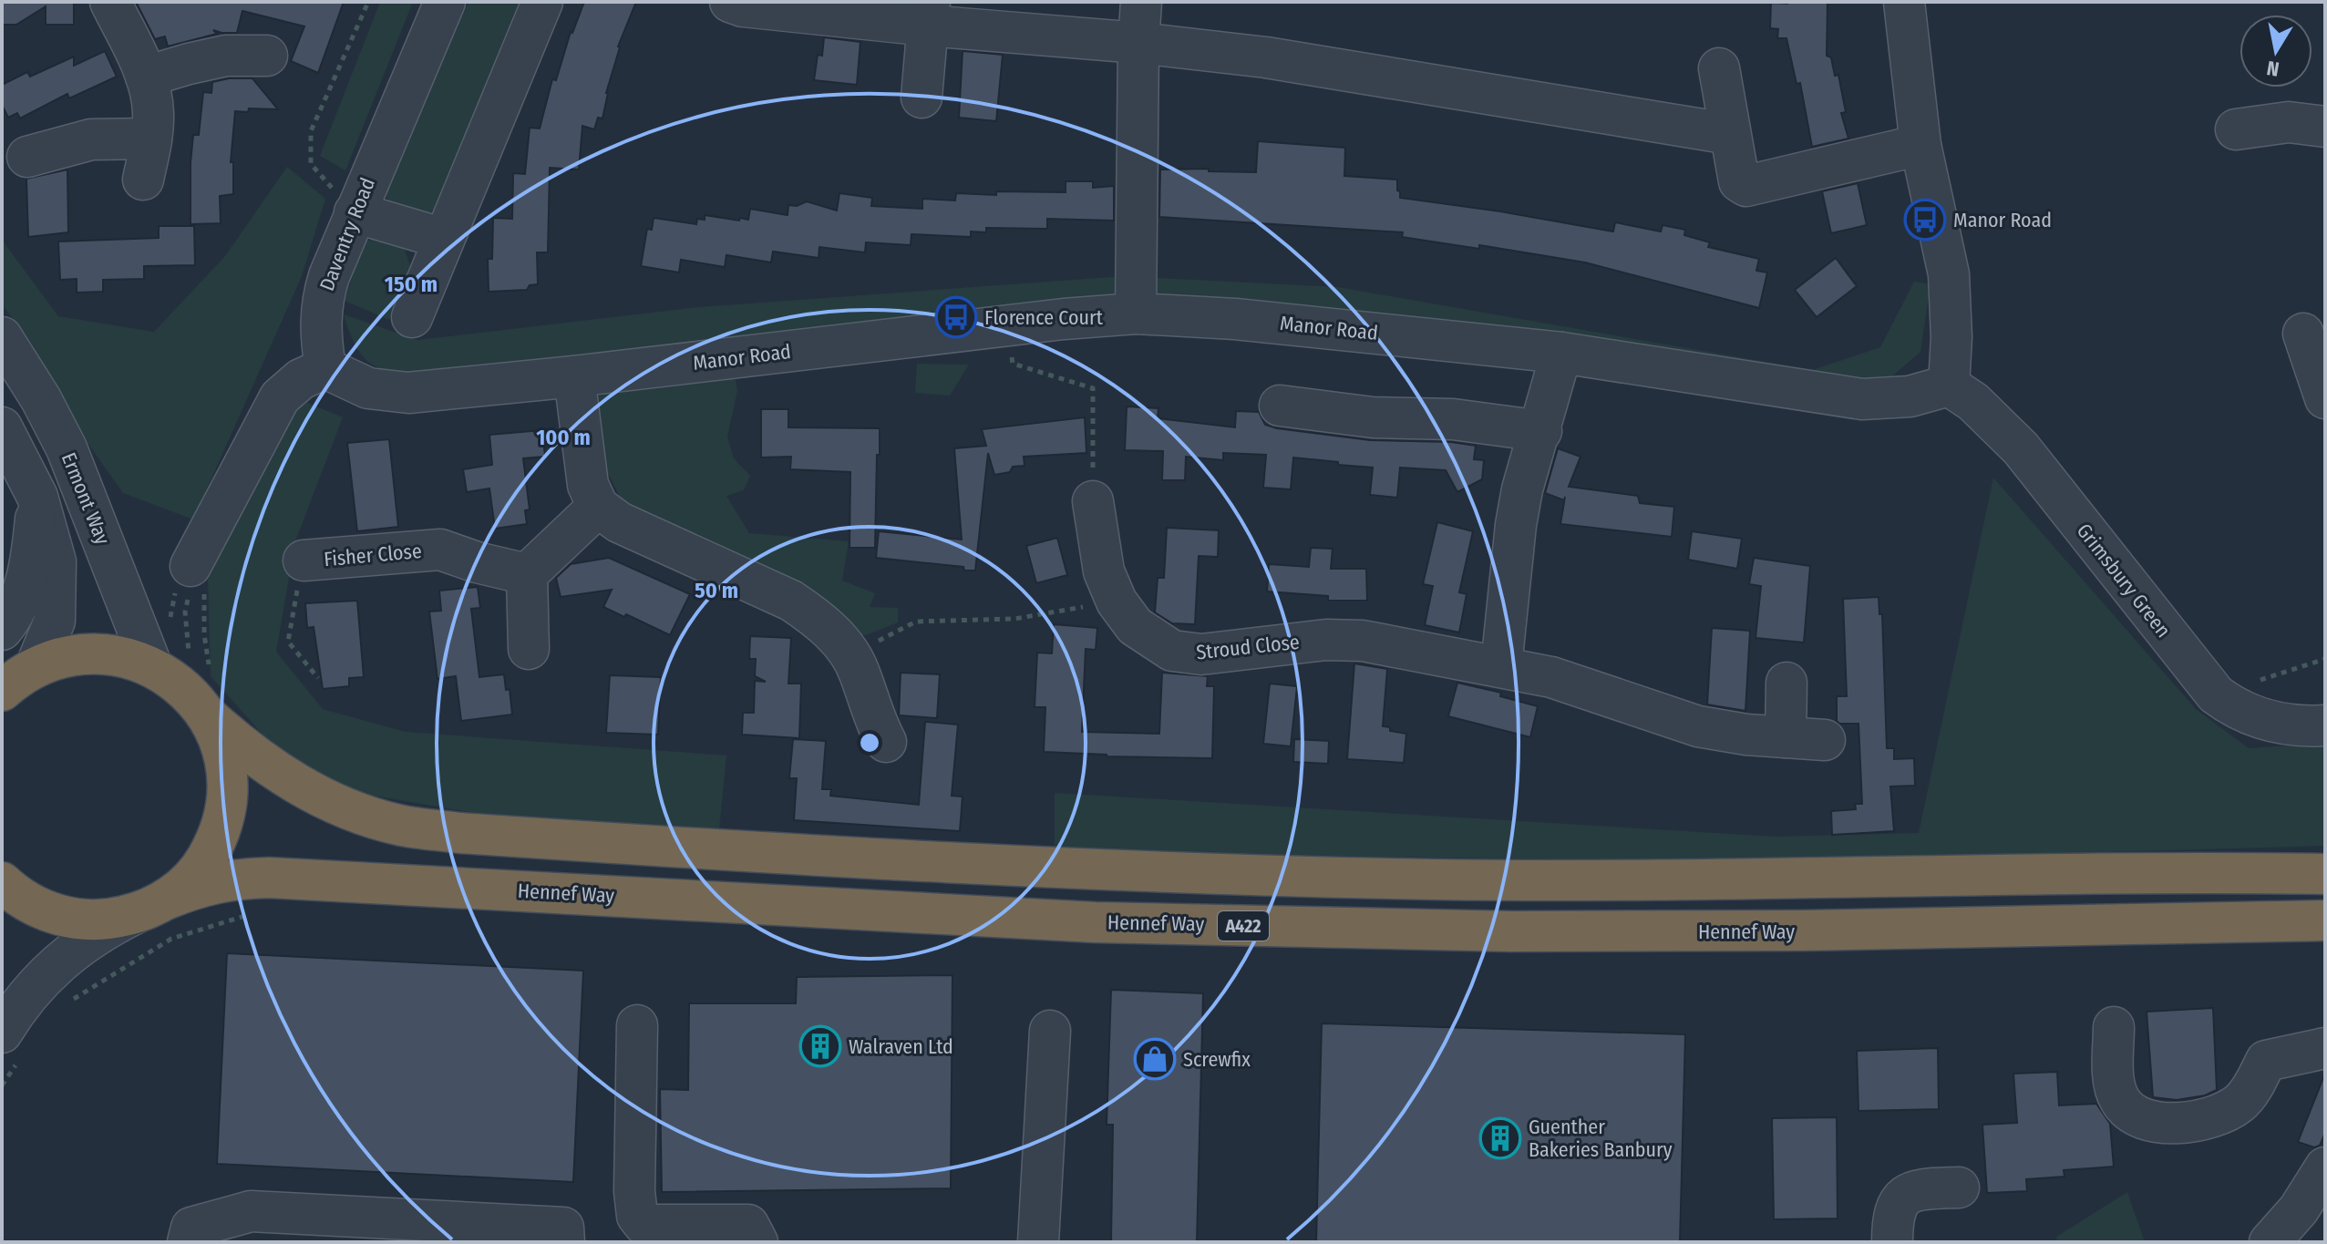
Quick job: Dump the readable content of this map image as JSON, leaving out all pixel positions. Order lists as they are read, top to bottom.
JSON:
{
  "streets": {
    "highway": ["Hennef Way", "A422"],
    "street": [
      "Daventry Road",
      "Manor Road",
      "Ermont Way",
      "Fisher Close",
      "Grimsbury Green",
      "Stroud Close"
    ]
  },
  "crossings": [
    ["Daventry Road", "Manor Road"],
    ["Manor Road", "Grimsbury Green"]
  ],
  "places": {
    "bus stop": ["Manor Road", "Florence Court"],
    "building": ["Walraven Ltd", "Guenther Bakeries Banbury"],
    "shop": ["Screwfix"]
  },
  "north": "bottom",
  "rings": ["150 m", "100 m", "50 m"]
}
